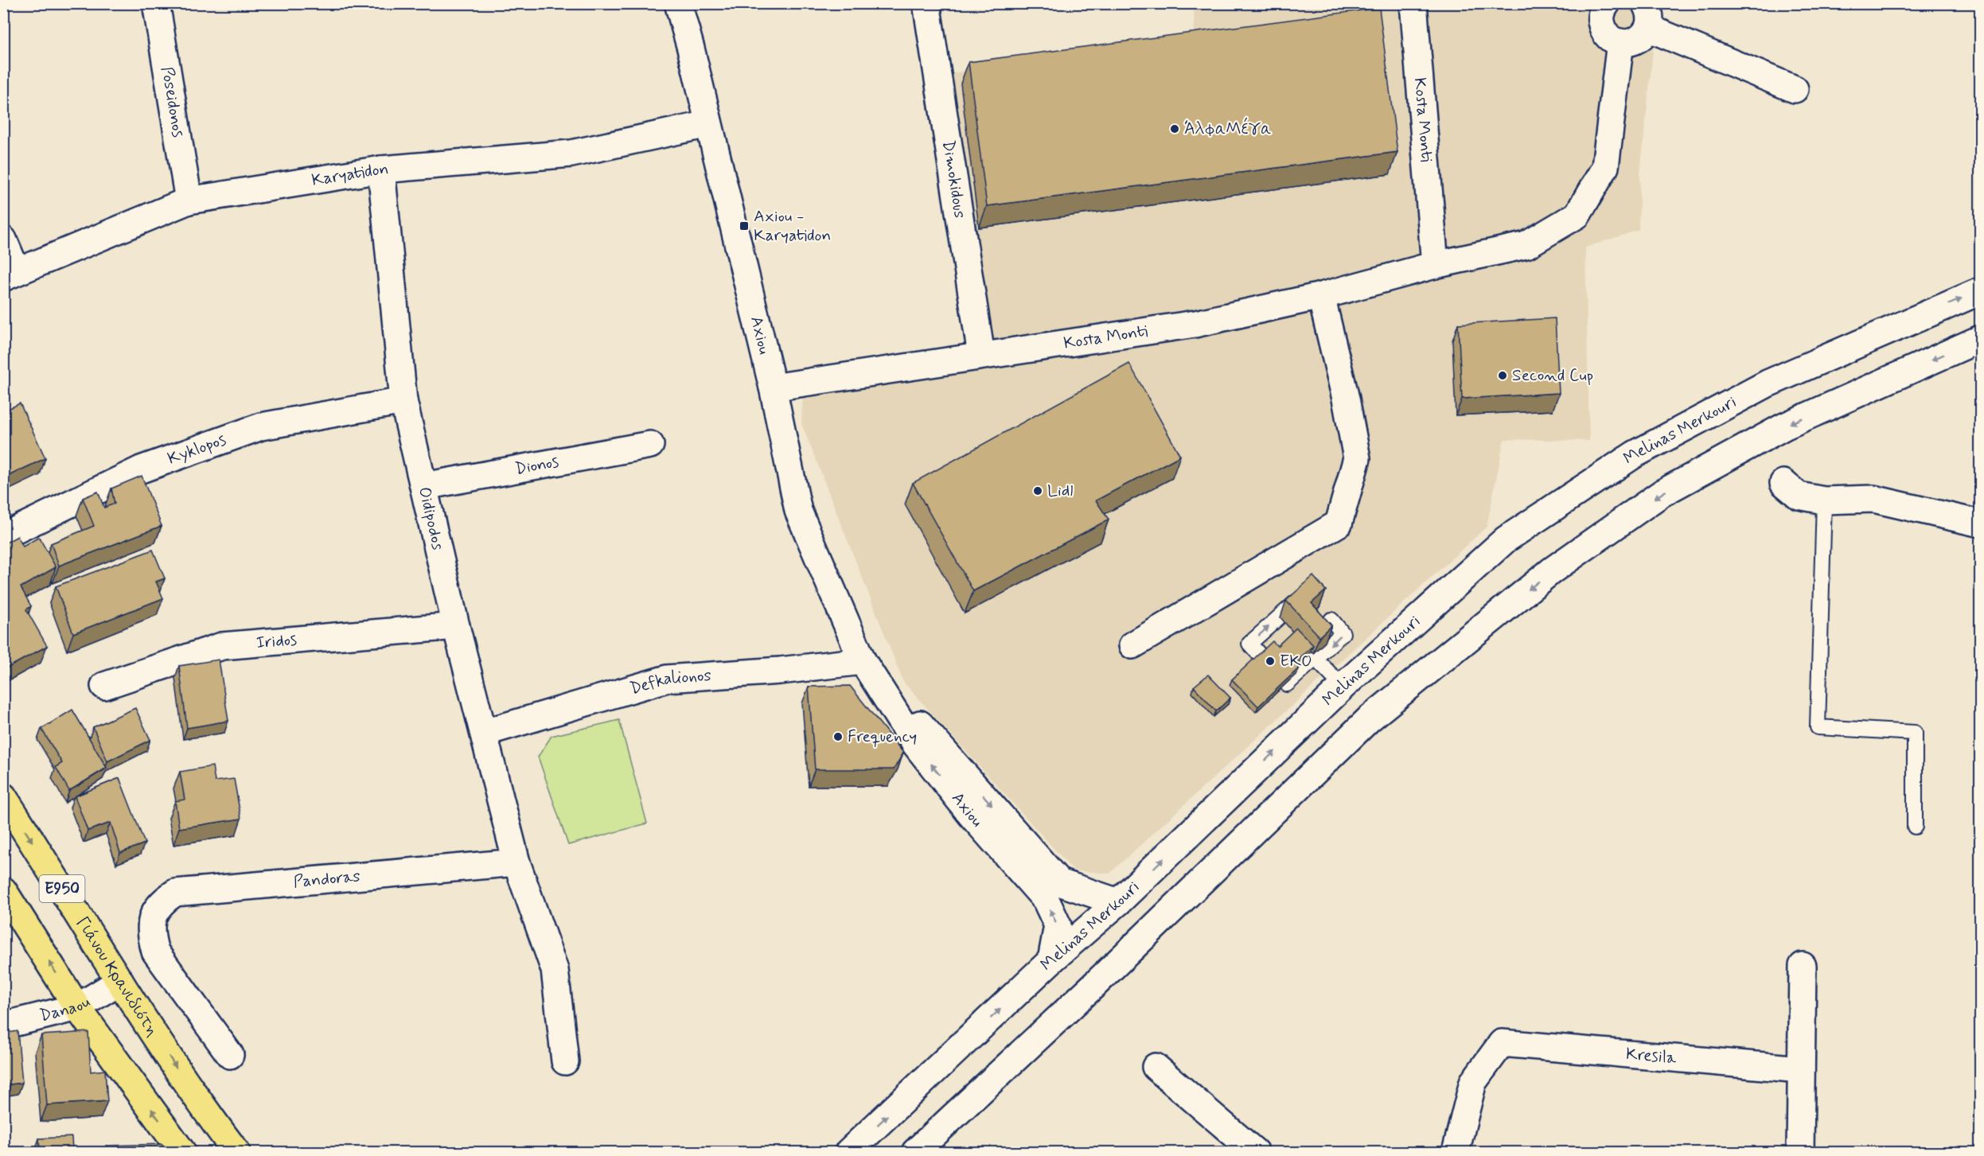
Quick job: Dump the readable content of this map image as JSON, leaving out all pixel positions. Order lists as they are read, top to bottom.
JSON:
{
  "streets": {
    "main road": ["E950", "Γιάνου Κρανιδιότη"],
    "street": [
      "Poseidonos",
      "Kosta Monti",
      "Karyatidon",
      "Dimokidous",
      "Axiou",
      "Melinas Merkouri",
      "Kyklopos",
      "Dionos",
      "Oidipodos",
      "Iridos",
      "Defkalionos",
      "Pandoras",
      "Danaou",
      "Kresila"
    ]
  },
  "crossings": [
    ["Poseidonos", "Karyatidon"],
    ["Kosta Monti", "Dimokidous"],
    ["Kosta Monti", "Axiou"],
    ["Karyatidon", "Axiou"],
    ["Karyatidon", "Oidipodos"],
    ["Axiou", "Melinas Merkouri"],
    ["Axiou", "Defkalionos"],
    ["Kyklopos", "Oidipodos"],
    ["Dionos", "Oidipodos"],
    ["Oidipodos", "Iridos"],
    ["Oidipodos", "Defkalionos"],
    ["Oidipodos", "Pandoras"],
    ["E950", "Danaou"],
    ["Γιάνου Κρανιδιότη", "Danaou"]
  ],
  "places": {
    "other": [
      "ΆλφαΜέγα",
      "Second Cup",
      "Lidl",
      "EKO",
      "Frequency"
    ],
    "transit": ["Axiou - Karyatidon"]
  }
}
